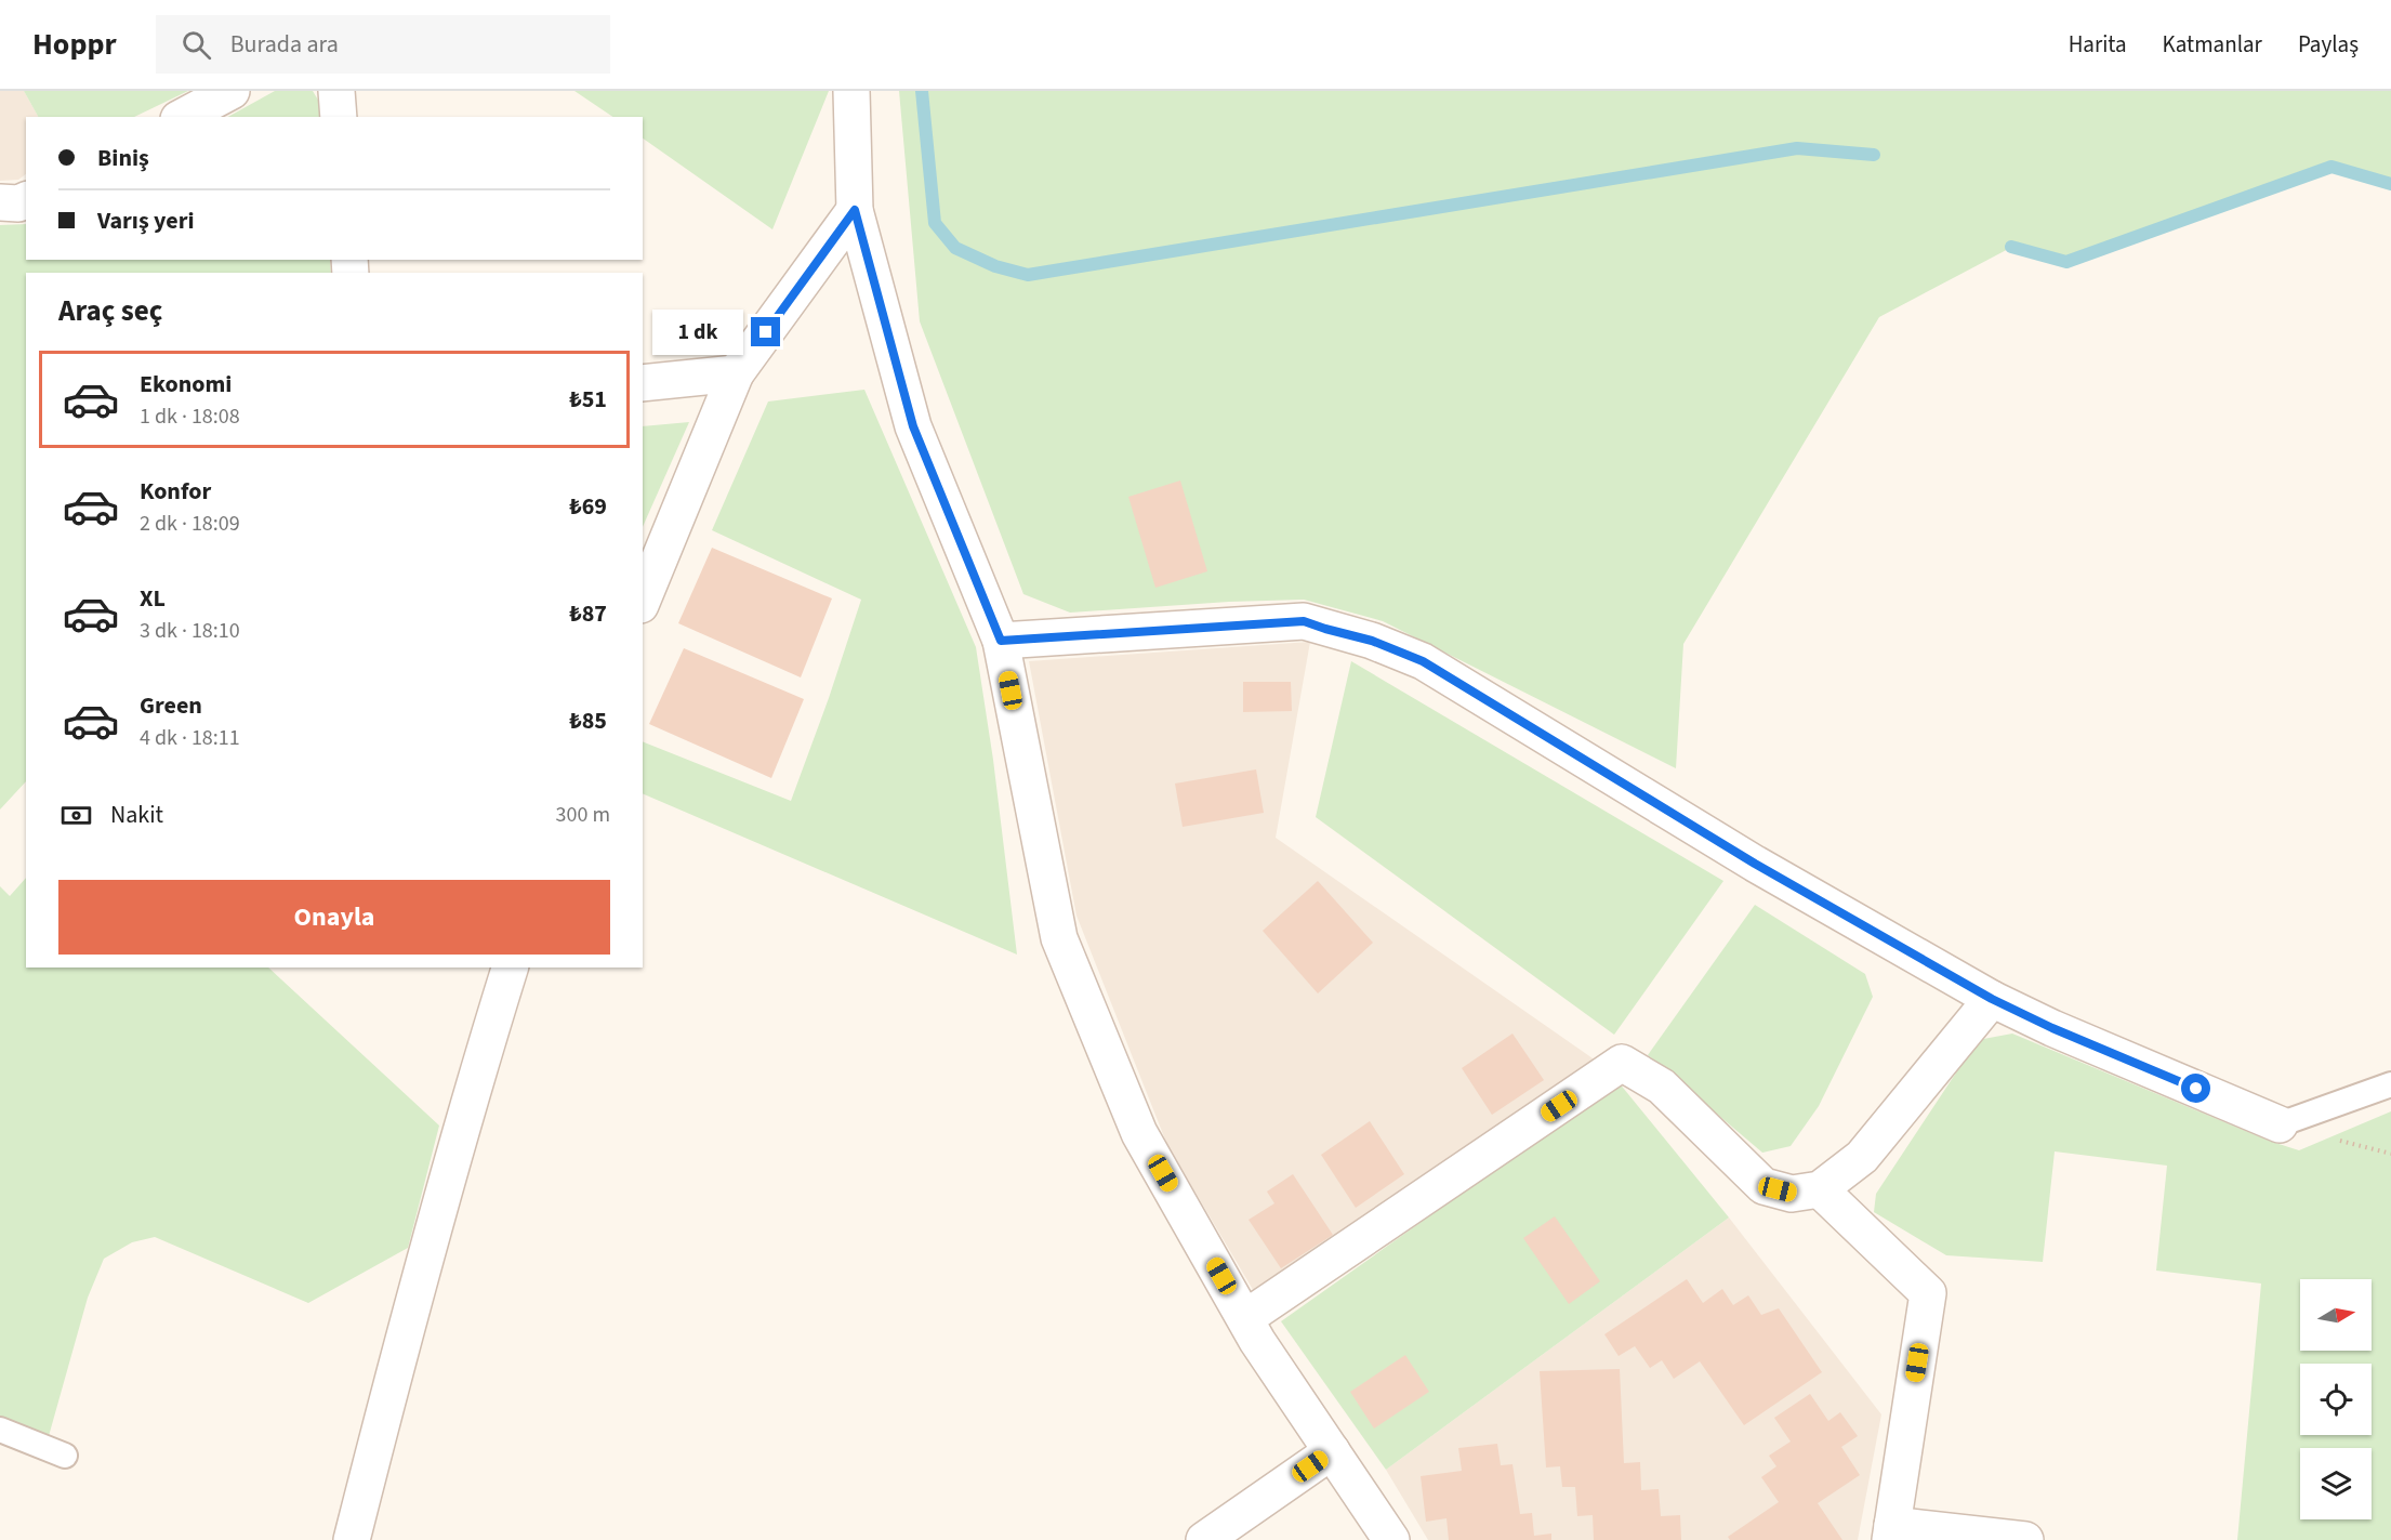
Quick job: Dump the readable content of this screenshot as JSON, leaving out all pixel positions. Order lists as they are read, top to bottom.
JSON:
{
  "north": "right",
  "page": {
    "header": "Hoppr",
    "search": "Burada ara",
    "nav": ["Harita", "Katmanlar", "Paylaş"],
    "banner": ["Biniş", "Varış yeri"],
    "heading": "Araç seç",
    "bubble": "1 dk",
    "list": [
      {
        "name": "Ekonomi",
        "note": "1 dk · 18:08",
        "value": "₺51"
      },
      {
        "name": "Konfor",
        "note": "2 dk · 18:09",
        "value": "₺69"
      },
      {
        "name": "XL",
        "note": "3 dk · 18:10",
        "value": "₺87"
      },
      {
        "name": "Green",
        "note": "4 dk · 18:11",
        "value": "₺85"
      }
    ],
    "pay": ["Nakit", "300 m"],
    "buttons": "Onayla"
  }
}
